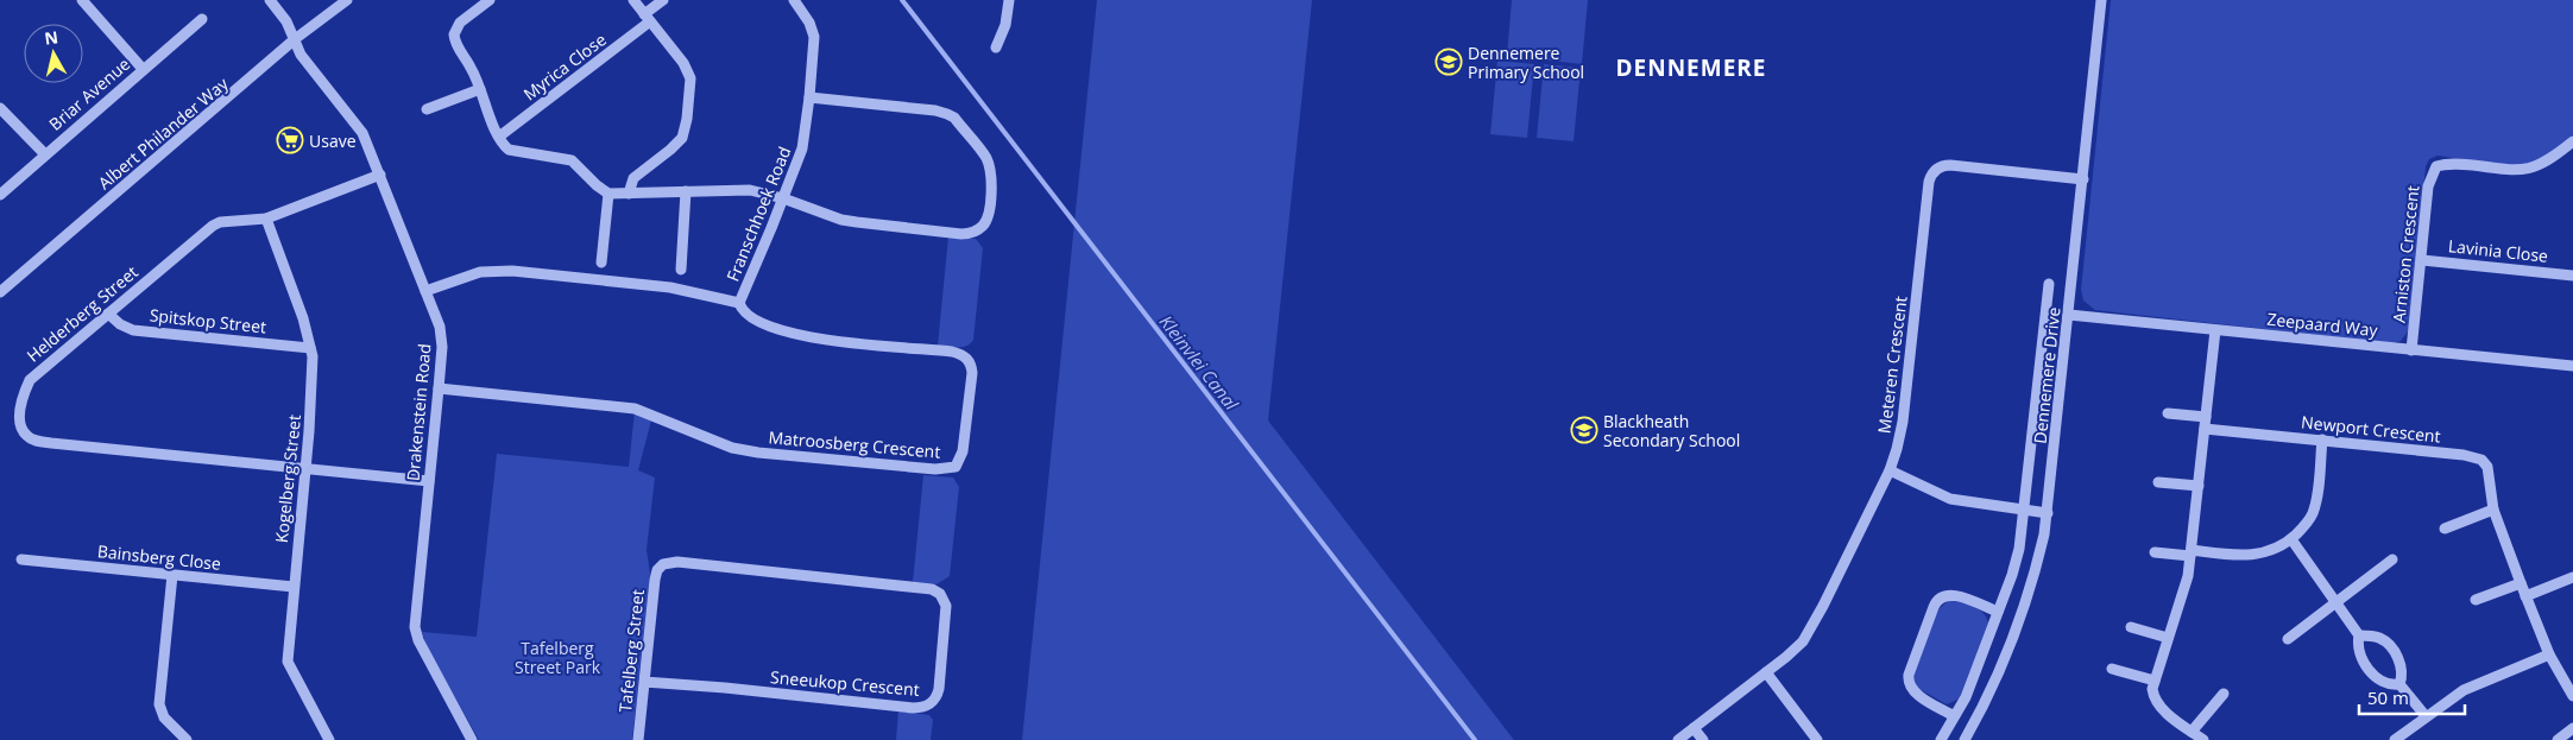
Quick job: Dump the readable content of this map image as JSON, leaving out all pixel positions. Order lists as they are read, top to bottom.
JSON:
{
  "streets": {
    "street": [
      "Myrica Close",
      "Briar Avenue",
      "Albert Philander Way",
      "Franschhoek Road",
      "Lavinia Close",
      "Arniston Crescent",
      "Helderberg Street",
      "Spitskop Street",
      "Zeepaard Way",
      "Meteren Crescent",
      "Dennemere Drive",
      "Drakenstein Road",
      "Newport Crescent",
      "Matroosberg Crescent",
      "Kogelberg Street",
      "Bainsberg Close",
      "Tafelberg Street",
      "Sneeukop Crescent"
    ]
  },
  "crossings": [
    ["Albert Philander Way", "Drakenstein Road"],
    ["Franschhoek Road", "Drakenstein Road"],
    ["Franschhoek Road", "Matroosberg Crescent"],
    ["Lavinia Close", "Arniston Crescent"],
    ["Arniston Crescent", "Zeepaard Way"],
    ["Helderberg Street", "Spitskop Street"],
    ["Helderberg Street", "Drakenstein Road"],
    ["Helderberg Street", "Kogelberg Street"],
    ["Spitskop Street", "Kogelberg Street"],
    ["Zeepaard Way", "Dennemere Drive"],
    ["Meteren Crescent", "Dennemere Drive"],
    ["Drakenstein Road", "Matroosberg Crescent"],
    ["Kogelberg Street", "Bainsberg Close"],
    ["Tafelberg Street", "Sneeukop Crescent"]
  ],
  "districts": ["DENNEMERE"],
  "water": ["Kleinvlei Canal"],
  "parks": ["Tafelberg Street Park"],
  "places": {
    "school or university": ["Dennemere Primary School", "Blackheath Secondary School"],
    "supermarket": ["Usave"]
  },
  "scale_bar": "50 m",
  "north": "top"
}
